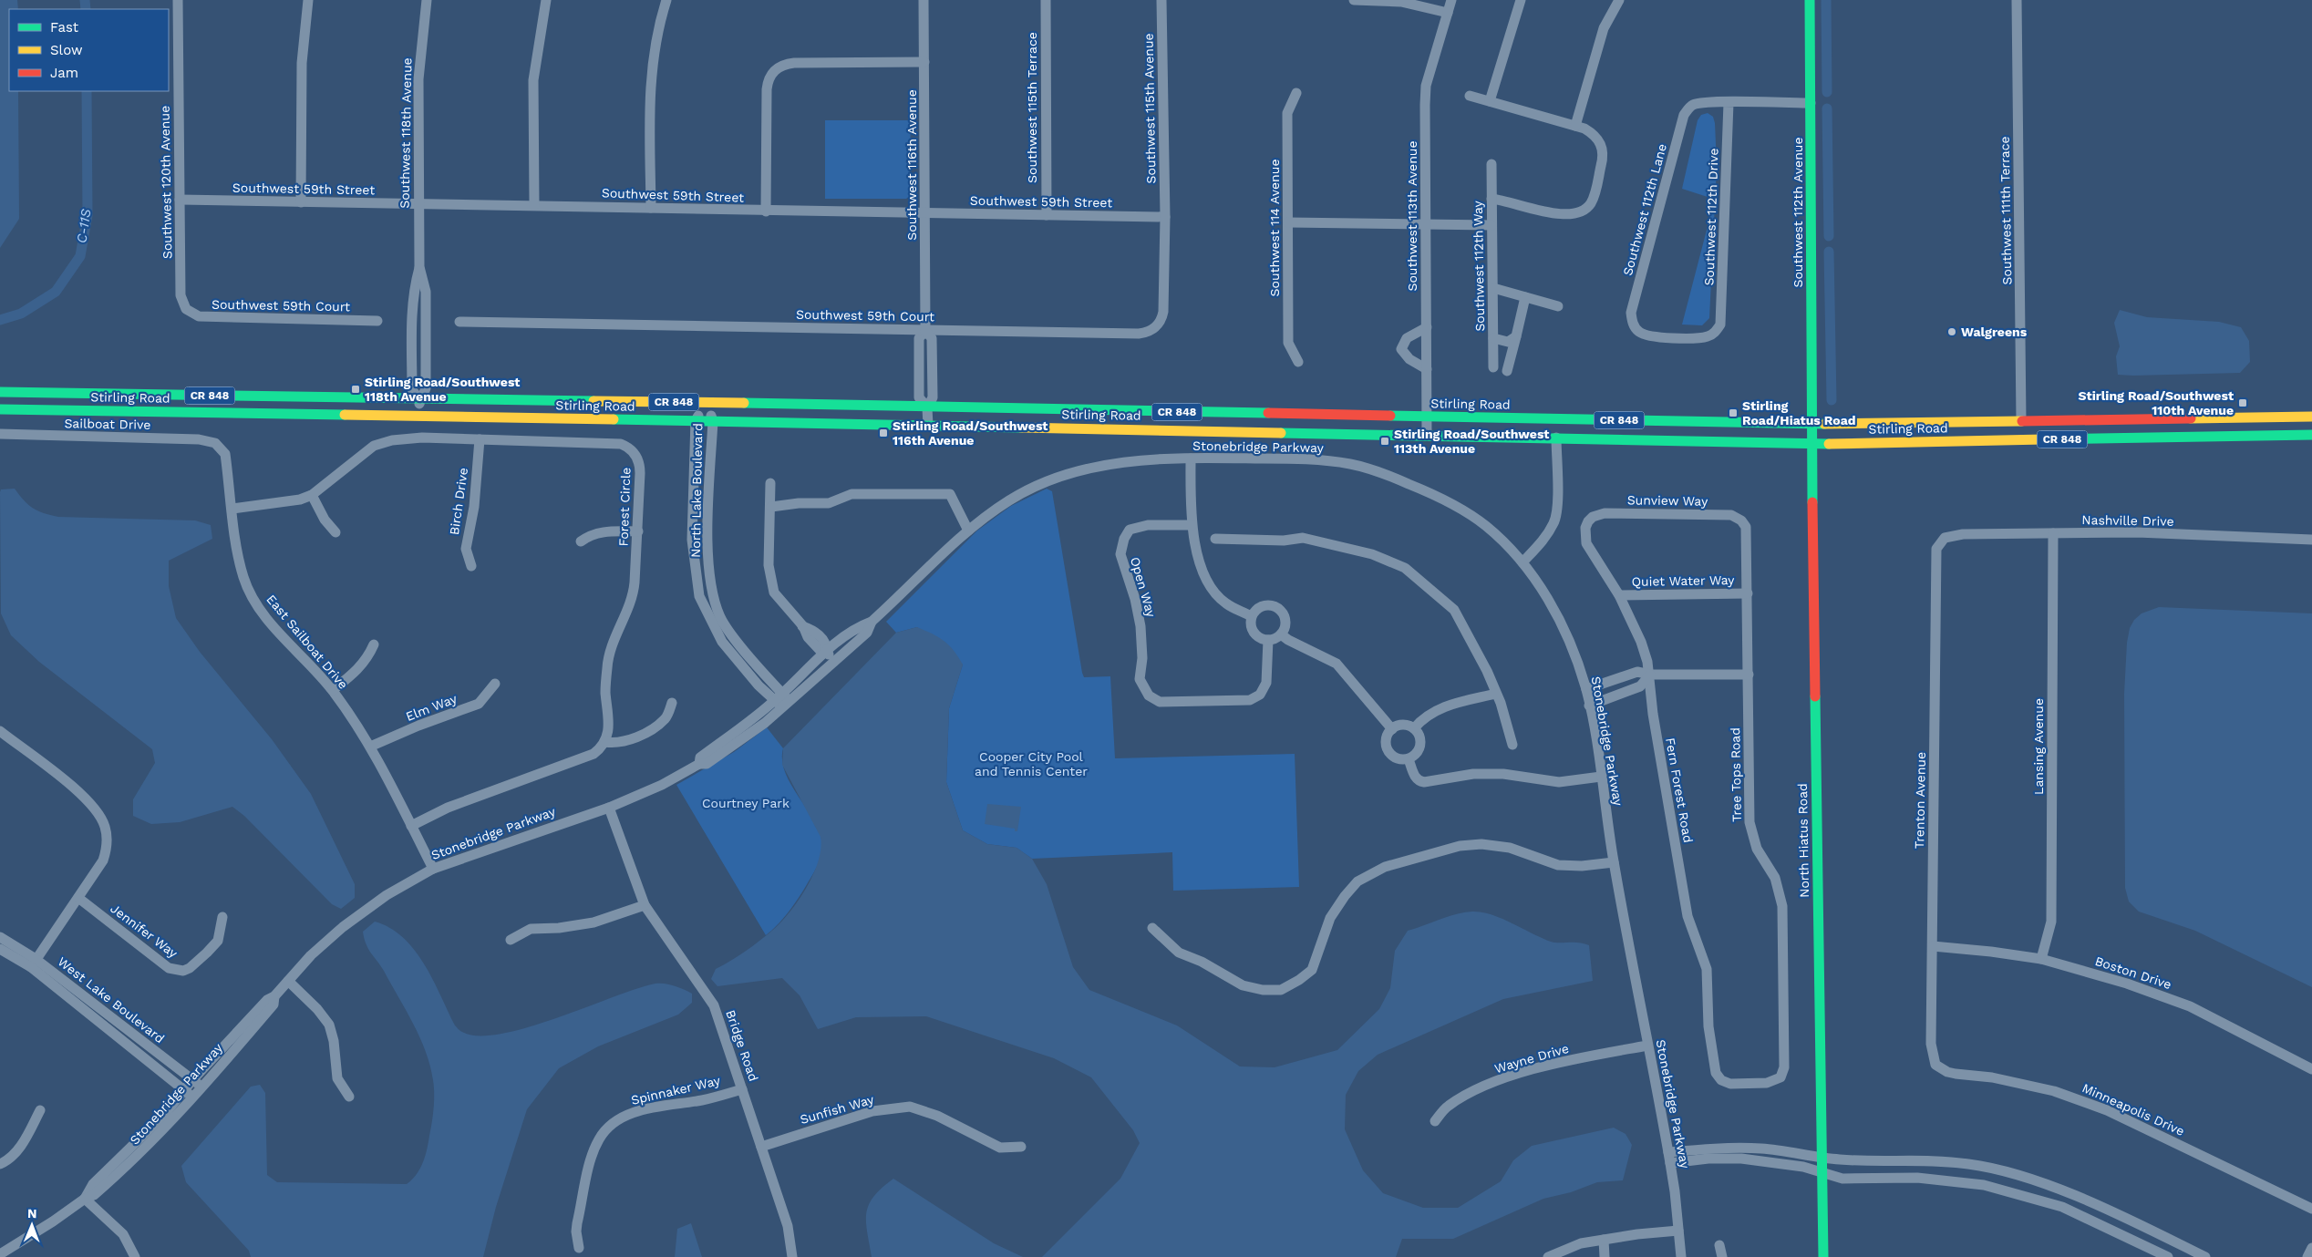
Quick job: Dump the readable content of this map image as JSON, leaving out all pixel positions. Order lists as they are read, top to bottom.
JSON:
{
  "streets": {
    "main road": [
      "Southwest 112th Avenue",
      "CR 848",
      "Stirling Road",
      "North Hiatus Road"
    ],
    "street": [
      "Southwest 115th Terrace",
      "Southwest 115th Avenue",
      "Southwest 118th Avenue",
      "Southwest 116th Avenue",
      "Southwest 120th Avenue",
      "Southwest 59th Street",
      "Southwest 112th Lane",
      "Southwest 111th Terrace",
      "Southwest 113th Avenue",
      "Southwest 112th Drive",
      "Southwest 114 Avenue",
      "Southwest 112th Way",
      "Southwest 59th Court",
      "Sailboat Drive",
      "Stonebridge Parkway",
      "North Lake Boulevard",
      "Sunview Way",
      "Birch Drive",
      "Forest Circle",
      "Nashville Drive",
      "Quiet Water Way",
      "Open Way",
      "East Sailboat Drive",
      "Elm Way",
      "Lansing Avenue",
      "Tree Tops Road",
      "Fern Forest Road",
      "Trenton Avenue",
      "Jennifer Way",
      "Boston Drive",
      "West Lake Boulevard",
      "Bridge Road",
      "Wayne Drive",
      "Spinnaker Way",
      "Sunfish Way",
      "Minneapolis Drive"
    ]
  },
  "crossings": [
    ["Southwest 115th Terrace", "Southwest 59th Street"],
    ["Southwest 115th Avenue", "Southwest 59th Street"],
    ["Southwest 115th Avenue", "Southwest 59th Court"],
    ["Southwest 118th Avenue", "Southwest 59th Street"],
    ["Southwest 118th Avenue", "Stirling Road"],
    ["Southwest 116th Avenue", "Southwest 59th Street"],
    ["Southwest 116th Avenue", "Southwest 59th Court"],
    ["Southwest 116th Avenue", "Stirling Road"],
    ["Southwest 120th Avenue", "Southwest 59th Street"],
    ["Southwest 120th Avenue", "Southwest 59th Court"],
    ["Southwest 59th Street", "Southwest 59th Court"],
    ["Southwest 112th Lane", "Southwest 112th Drive"],
    ["Southwest 111th Terrace", "Stirling Road"],
    ["Southwest 112th Avenue", "Stirling Road"],
    ["Southwest 112th Avenue", "North Hiatus Road"],
    ["Southwest 113th Avenue", "Stirling Road"],
    ["Stirling Road", "North Lake Boulevard"],
    ["Stirling Road", "North Hiatus Road"],
    ["Sailboat Drive", "East Sailboat Drive"],
    ["Stonebridge Parkway", "North Lake Boulevard"],
    ["Stonebridge Parkway", "East Sailboat Drive"],
    ["Stonebridge Parkway", "West Lake Boulevard"],
    ["Stonebridge Parkway", "Bridge Road"],
    ["Stonebridge Parkway", "Wayne Drive"],
    ["Sunview Way", "Tree Tops Road"],
    ["Sunview Way", "Fern Forest Road"],
    ["Birch Drive", "Forest Circle"],
    ["Forest Circle", "East Sailboat Drive"],
    ["Nashville Drive", "Lansing Avenue"],
    ["Nashville Drive", "Trenton Avenue"],
    ["Quiet Water Way", "Tree Tops Road"],
    ["Quiet Water Way", "Fern Forest Road"],
    ["East Sailboat Drive", "Elm Way"],
    ["Lansing Avenue", "Boston Drive"],
    ["Tree Tops Road", "Fern Forest Road"],
    ["Trenton Avenue", "Boston Drive"],
    ["Trenton Avenue", "Minneapolis Drive"],
    ["Bridge Road", "Spinnaker Way"],
    ["Bridge Road", "Sunfish Way"]
  ],
  "water": ["C-11S"],
  "parks": ["Cooper City Pool and Tennis Center", "Courtney Park"],
  "places": {
    "other": ["Walgreens"],
    "transit": [
      "Stirling Road/Southwest 118th Avenue",
      "Stirling Road/Southwest 110th Avenue",
      "Stirling Road/Hiatus Road",
      "Stirling Road/Southwest 116th Avenue",
      "Stirling Road/Southwest 113th Avenue"
    ]
  },
  "legend": ["Fast", "Slow", "Jam"],
  "north": "top"
}
